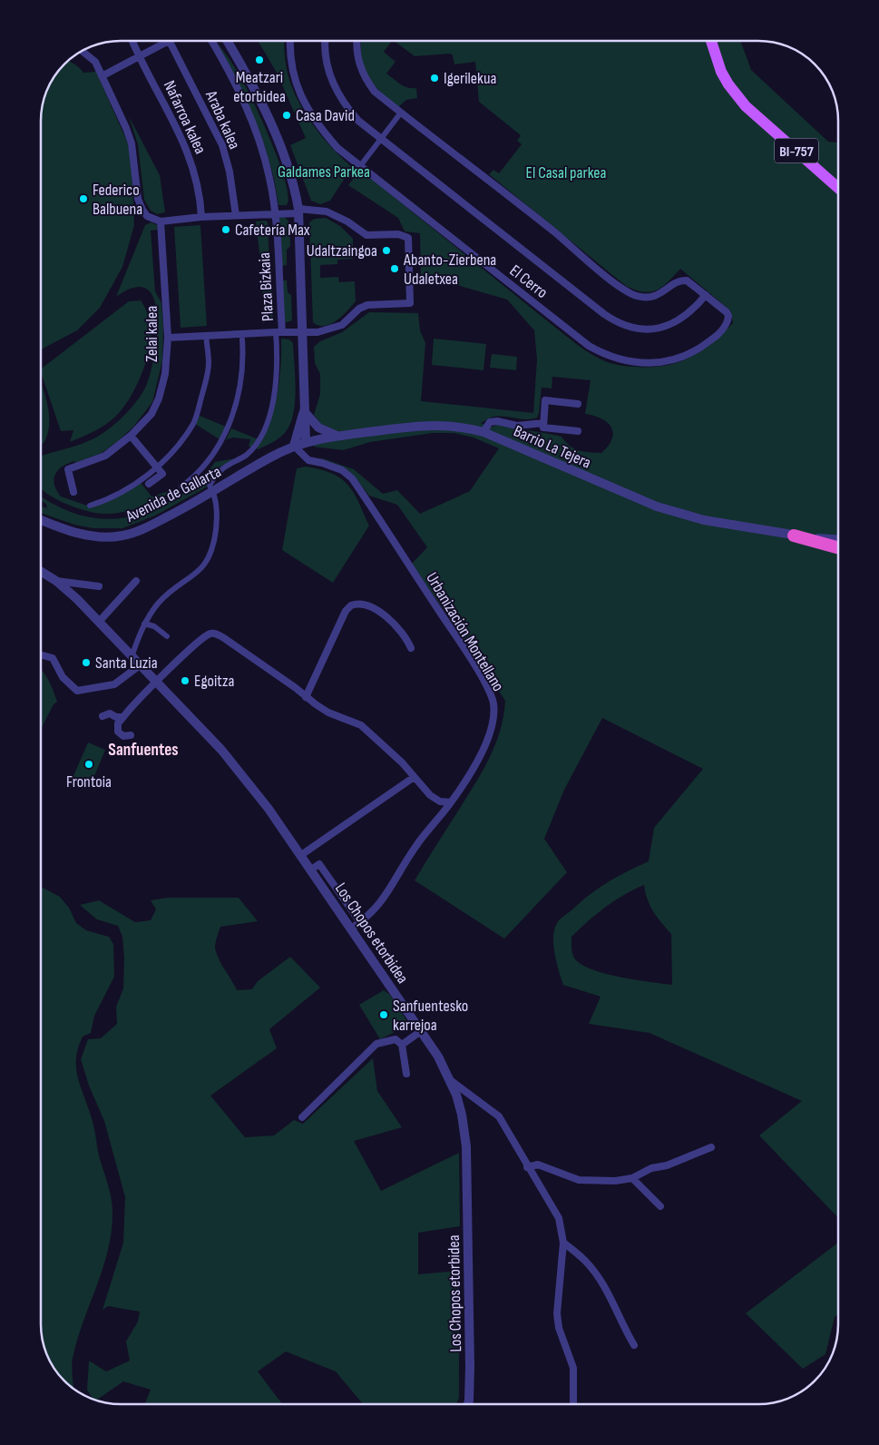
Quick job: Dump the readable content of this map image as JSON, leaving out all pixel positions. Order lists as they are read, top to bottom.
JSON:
{
  "streets": {
    "main road": ["BI-757"],
    "street": [
      "Nafarroa kalea",
      "Araba kalea",
      "El Cerro",
      "Plaza Bizkaia",
      "Zelai kalea",
      "Barrio La Tejera",
      "Avenida de Gallarta",
      "Urbanización Montellano",
      "Los Chopos etorbidea"
    ]
  },
  "crossings": [
    ["Barrio La Tejera", "Avenida de Gallarta"],
    ["Avenida de Gallarta", "Urbanización Montellano"],
    ["Urbanización Montellano", "Los Chopos etorbidea"]
  ],
  "districts": ["Sanfuentes"],
  "parks": ["Galdames Parkea", "El Casal parkea"],
  "places": [
    "Meatzari etorbidea",
    "Igerilekua",
    "Casa David",
    "Federico Balbuena",
    "Cafetería Max",
    "Udaltzaingoa",
    "Abanto-Zierbena Udaletxea",
    "Santa Luzia",
    "Egoitza",
    "Frontoia",
    "Sanfuentesko karrejoa"
  ]
}
